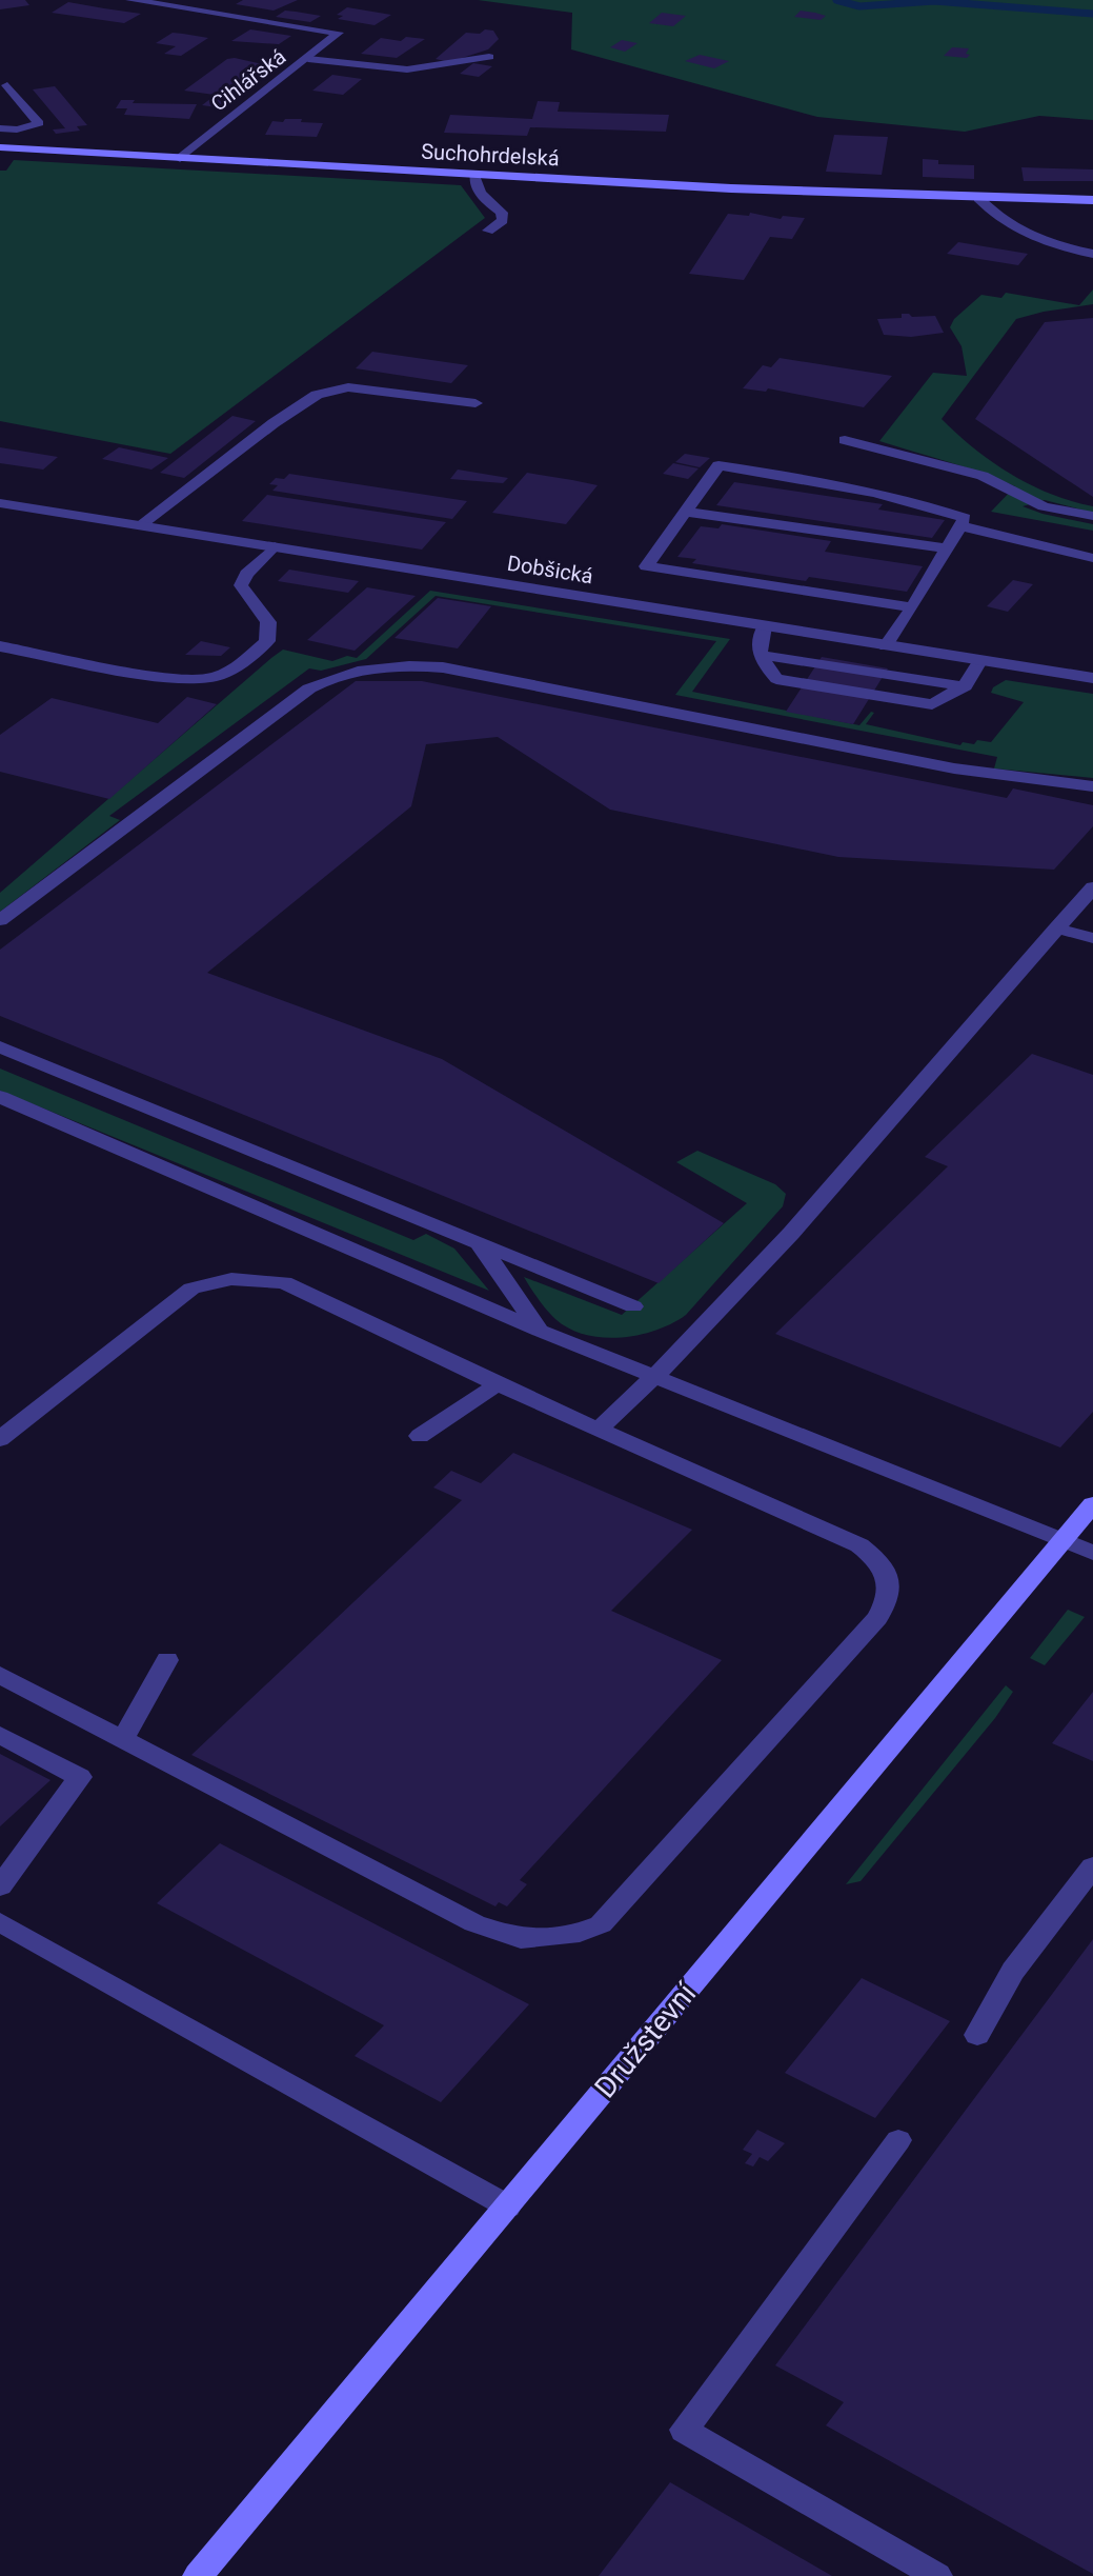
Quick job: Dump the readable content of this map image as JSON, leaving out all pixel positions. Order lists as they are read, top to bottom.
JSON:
{
  "streets": {
    "main road": ["Suchohrdelská", "Družstevní"],
    "street": ["Cihlářská", "Dobšická"]
  },
  "crossings": [
    ["Cihlářská", "Suchohrdelská"]
  ]
}
